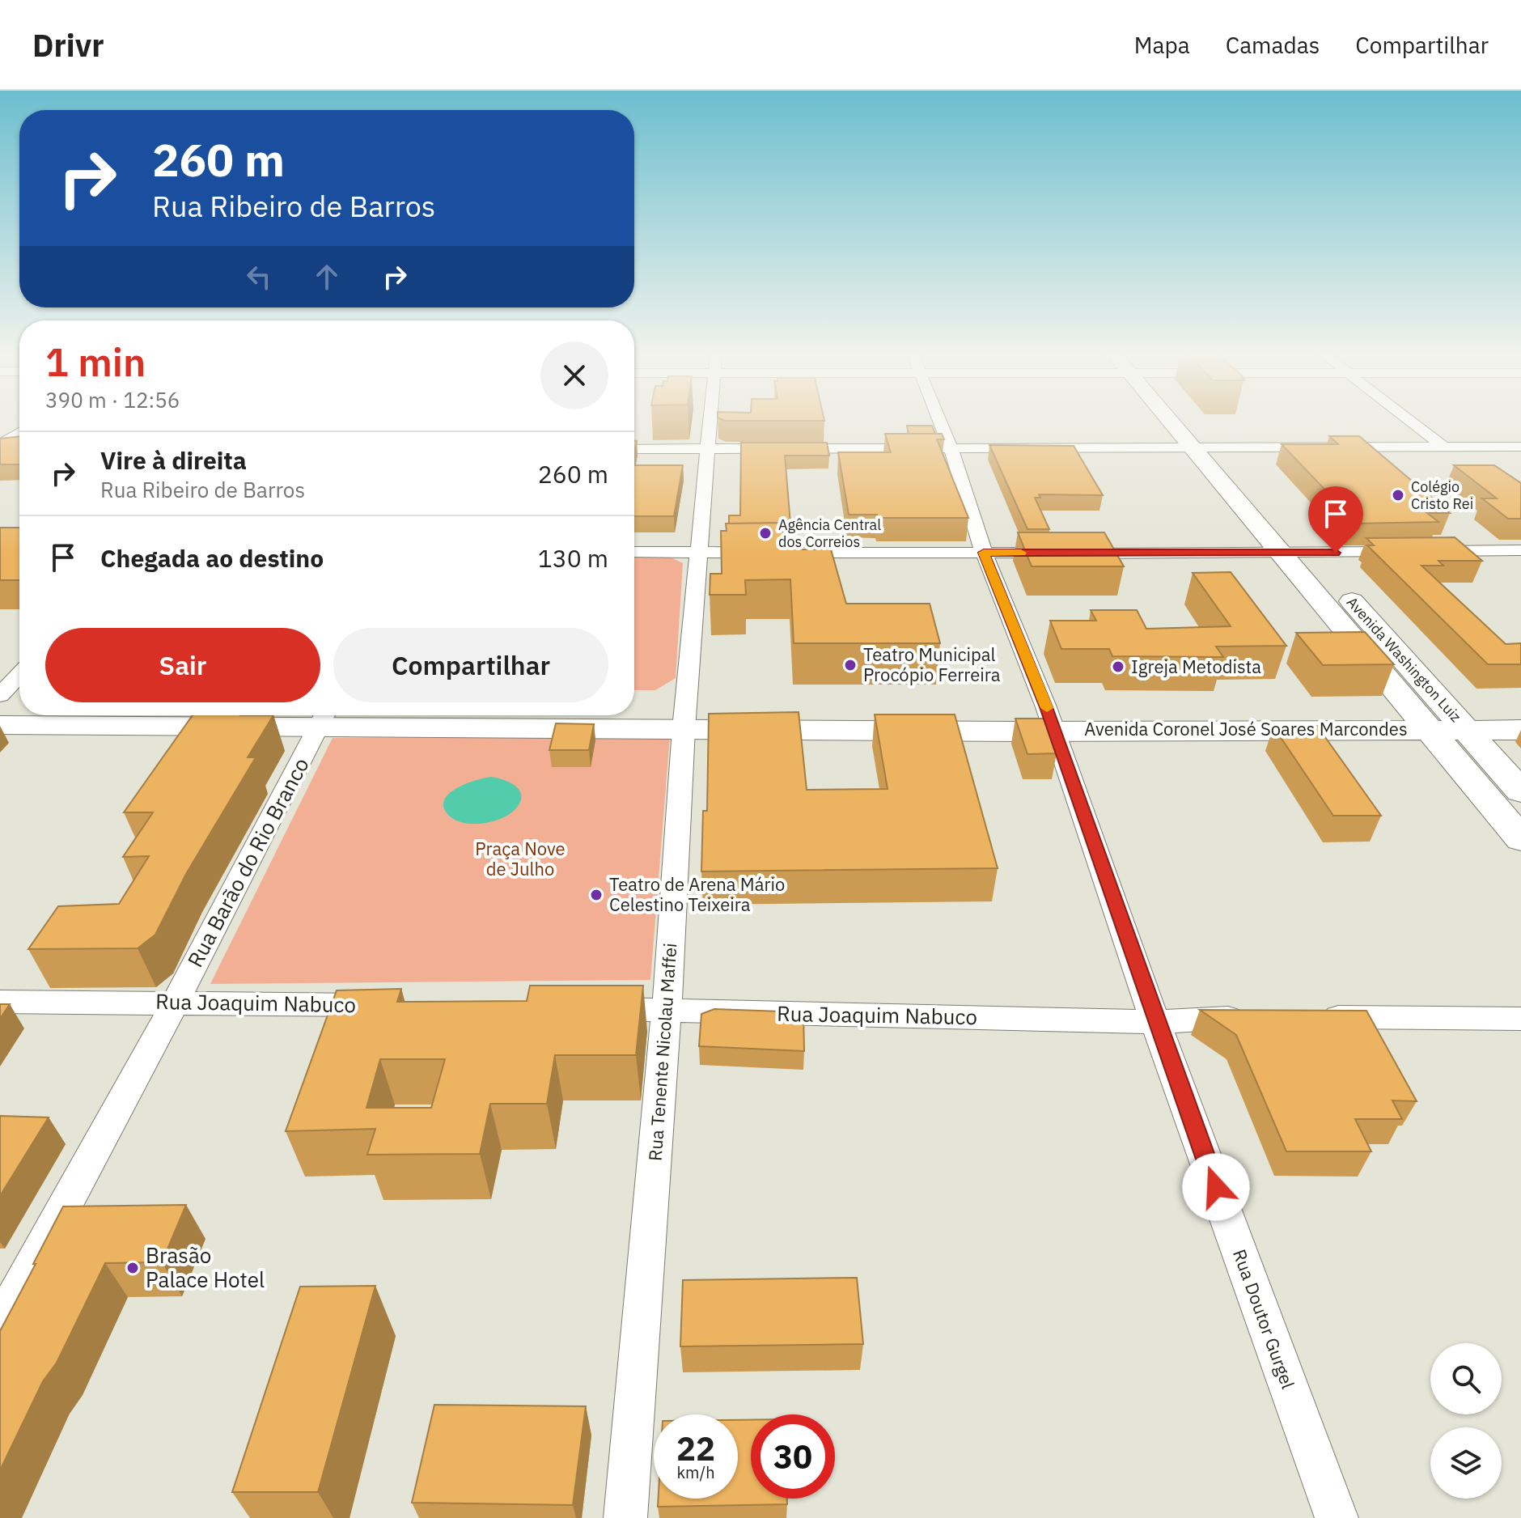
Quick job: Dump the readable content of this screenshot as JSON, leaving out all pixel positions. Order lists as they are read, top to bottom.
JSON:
{
  "streets": {
    "main road": ["Avenida Washington Luiz", "Avenida Coronel José Soares Marcondes"],
    "street": [
      "Rua Barão do Rio Branco",
      "Rua Joaquim Nabuco",
      "Rua Tenente Nicolau Maffei",
      "Rua Doutor Gurgel"
    ]
  },
  "crossings": [
    ["Avenida Washington Luiz", "Avenida Coronel José Soares Marcondes"],
    ["Avenida Coronel José Soares Marcondes", "Rua Barão do Rio Branco"],
    ["Avenida Coronel José Soares Marcondes", "Rua Tenente Nicolau Maffei"],
    ["Avenida Coronel José Soares Marcondes", "Rua Doutor Gurgel"],
    ["Rua Barão do Rio Branco", "Rua Joaquim Nabuco"],
    ["Rua Joaquim Nabuco", "Rua Tenente Nicolau Maffei"],
    ["Rua Joaquim Nabuco", "Rua Doutor Gurgel"]
  ],
  "parks": ["Praça Nove de Julho"],
  "places": [
    "Colégio Cristo Rei",
    "Agência Central dos Correios",
    "Teatro Municipal Procópio Ferreira",
    "Igreja Metodista",
    "Teatro de Arena Mário Celestino Teixeira",
    "Brasão Palace Hotel"
  ],
  "page": {
    "header": "Drivr",
    "nav": ["Mapa", "Camadas", "Compartilhar"],
    "turn": ["260 m", "Rua Ribeiro de Barros"],
    "heading": ["1 min", "390 m · 12:56"],
    "list": [
      {
        "name": "Vire à direita",
        "note": "Rua Ribeiro de Barros",
        "value": "260 m"
      },
      {
        "name": "Chegada ao destino",
        "value": "130 m"
      }
    ],
    "buttons": ["Sair", "Compartilhar"],
    "speed": "22 km/h",
    "limit": "30"
  }
}
